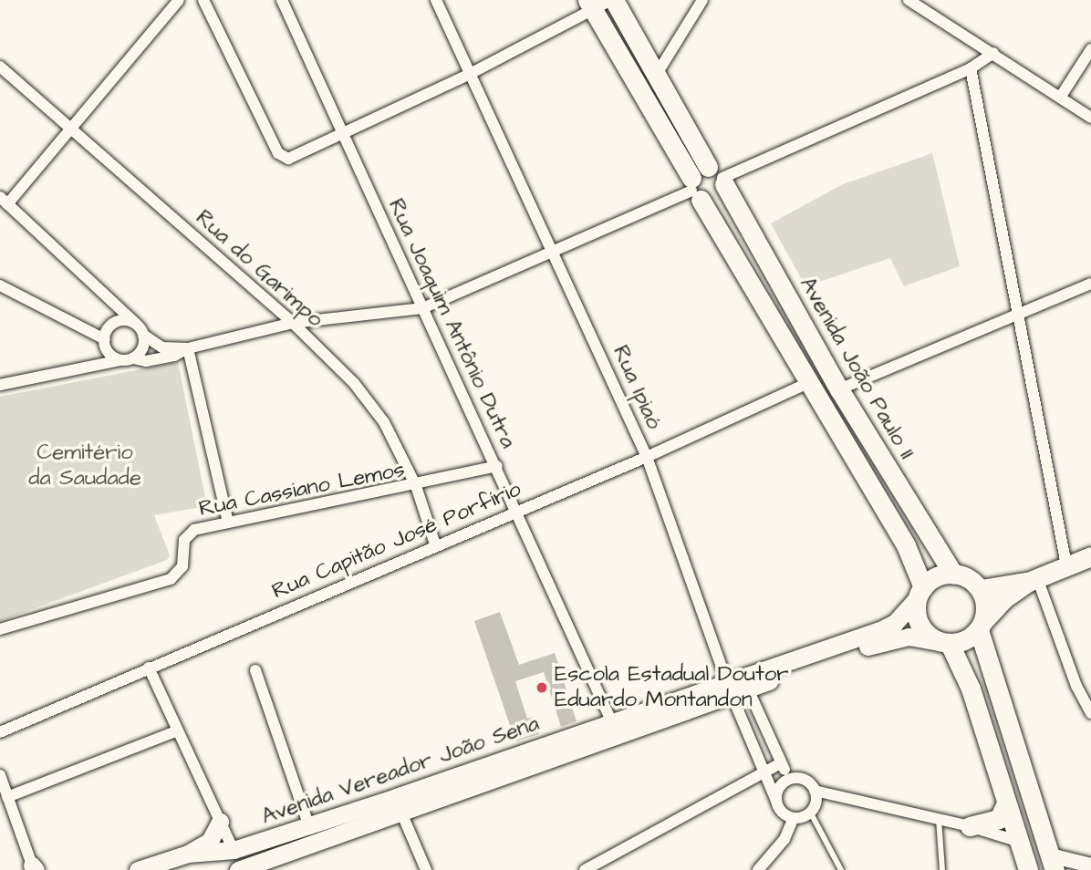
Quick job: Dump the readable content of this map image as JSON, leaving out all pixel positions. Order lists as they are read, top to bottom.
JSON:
{
  "streets": {
    "main road": ["Avenida João Paulo II", "Avenida Vereador João Sena"],
    "street": [
      "Rua do Garimpo",
      "Rua Joaquim Antônio Dutra",
      "Rua Ipiaó",
      "Rua Cassiano Lemos",
      "Rua Capitão José Porfírio"
    ]
  },
  "crossings": [
    ["Rua do Garimpo", "Rua Cassiano Lemos"],
    ["Rua do Garimpo", "Rua Capitão José Porfírio"],
    ["Rua Joaquim Antônio Dutra", "Rua Cassiano Lemos"],
    ["Rua Joaquim Antônio Dutra", "Rua Capitão José Porfírio"],
    ["Rua Joaquim Antônio Dutra", "Avenida Vereador João Sena"],
    ["Avenida João Paulo II", "Rua Capitão José Porfírio"],
    ["Avenida João Paulo II", "Avenida Vereador João Sena"],
    ["Rua Ipiaó", "Rua Capitão José Porfírio"],
    ["Rua Ipiaó", "Avenida Vereador João Sena"]
  ],
  "parks": ["Cemitério da Saudade"],
  "places": ["Escola Estadual Doutor Eduardo Montandon"]
}
